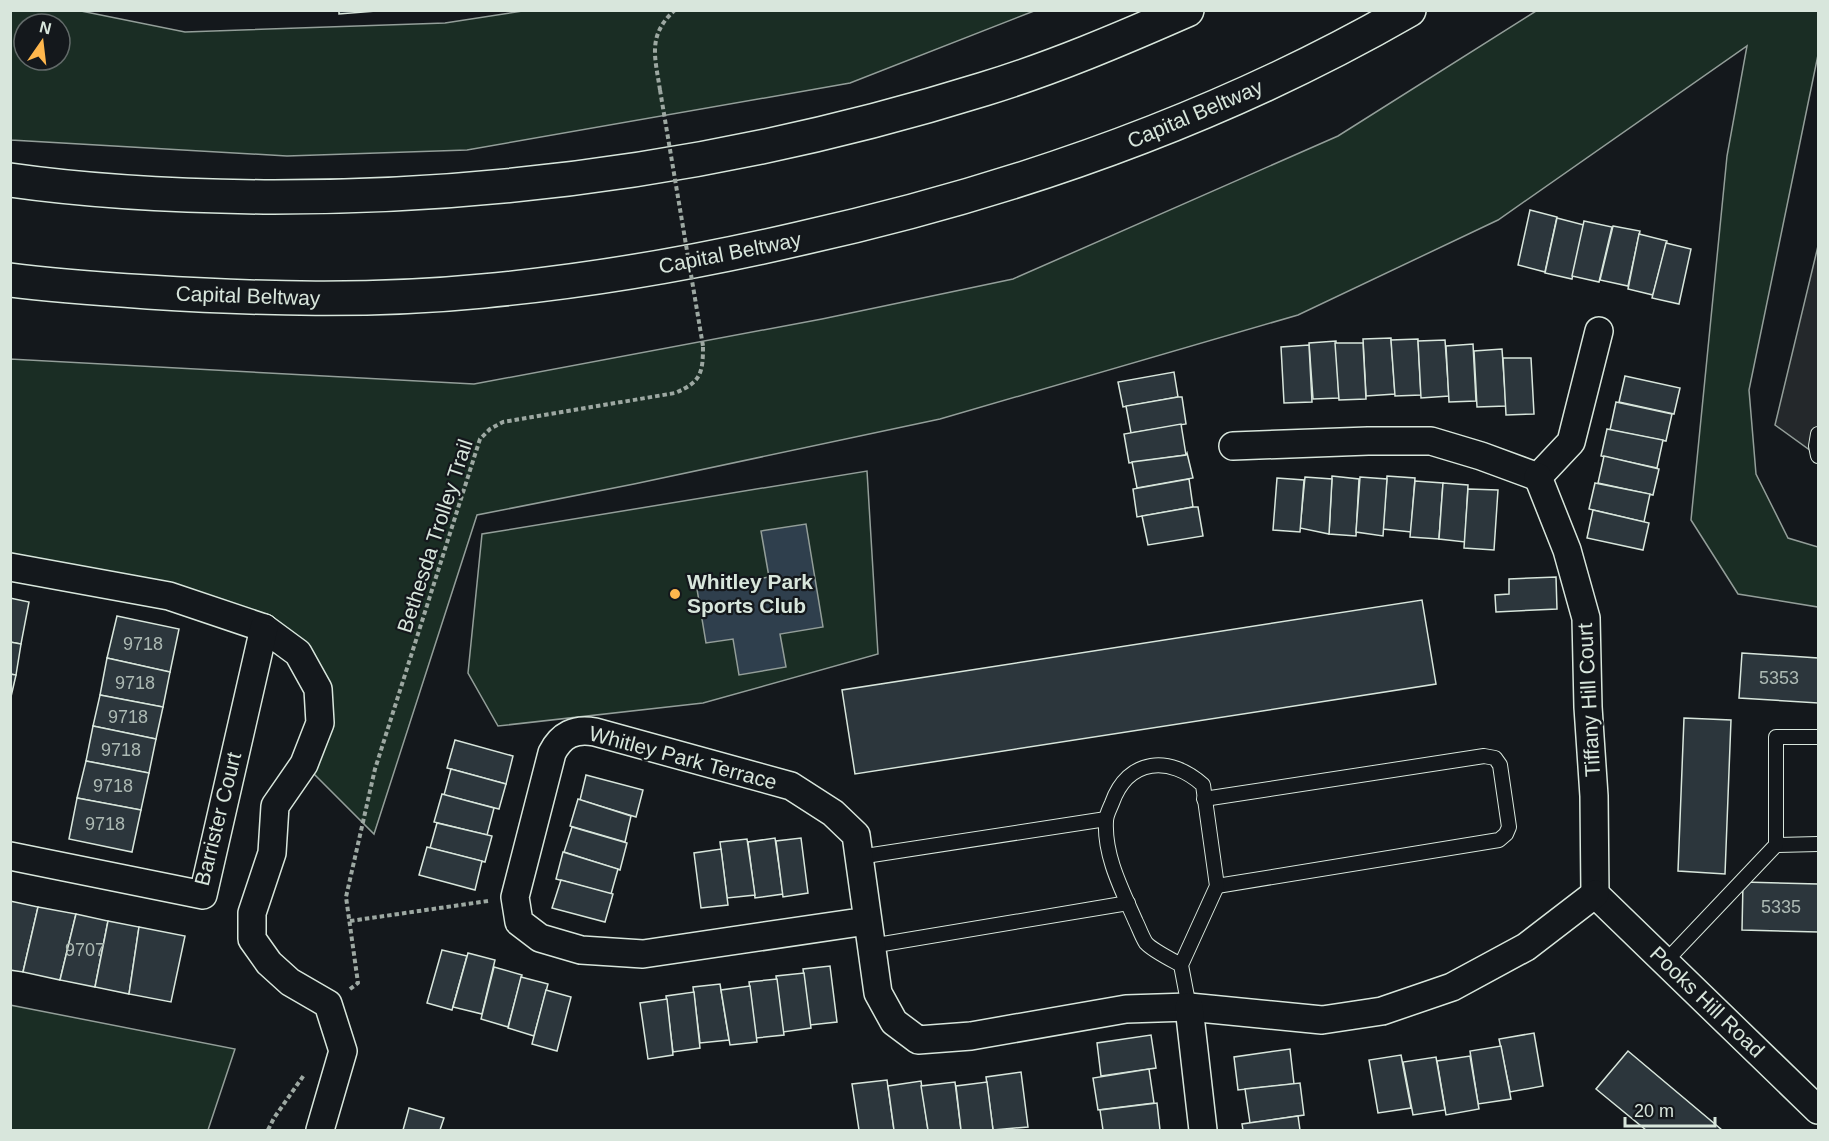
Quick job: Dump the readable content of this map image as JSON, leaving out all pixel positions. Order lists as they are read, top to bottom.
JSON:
{
  "streets": {
    "highway": ["Capital Beltway"],
    "street": [
      "Tiffany Hill Court",
      "Whitley Park Terrace",
      "Barrister Court",
      "Pooks Hill Road"
    ],
    "path": ["Bethesda Trolley Trail"]
  },
  "crossings": [
    ["Tiffany Hill Court", "Whitley Park Terrace"],
    ["Tiffany Hill Court", "Pooks Hill Road"],
    ["Whitley Park Terrace", "Pooks Hill Road"]
  ],
  "places": ["Whitley Park Sports Club"],
  "house_numbers": [
    "9718",
    "5353",
    "9718",
    "9718",
    "9718",
    "9718",
    "9718",
    "5335",
    "9707"
  ],
  "scale_bar": "20 m",
  "north": "top"
}
